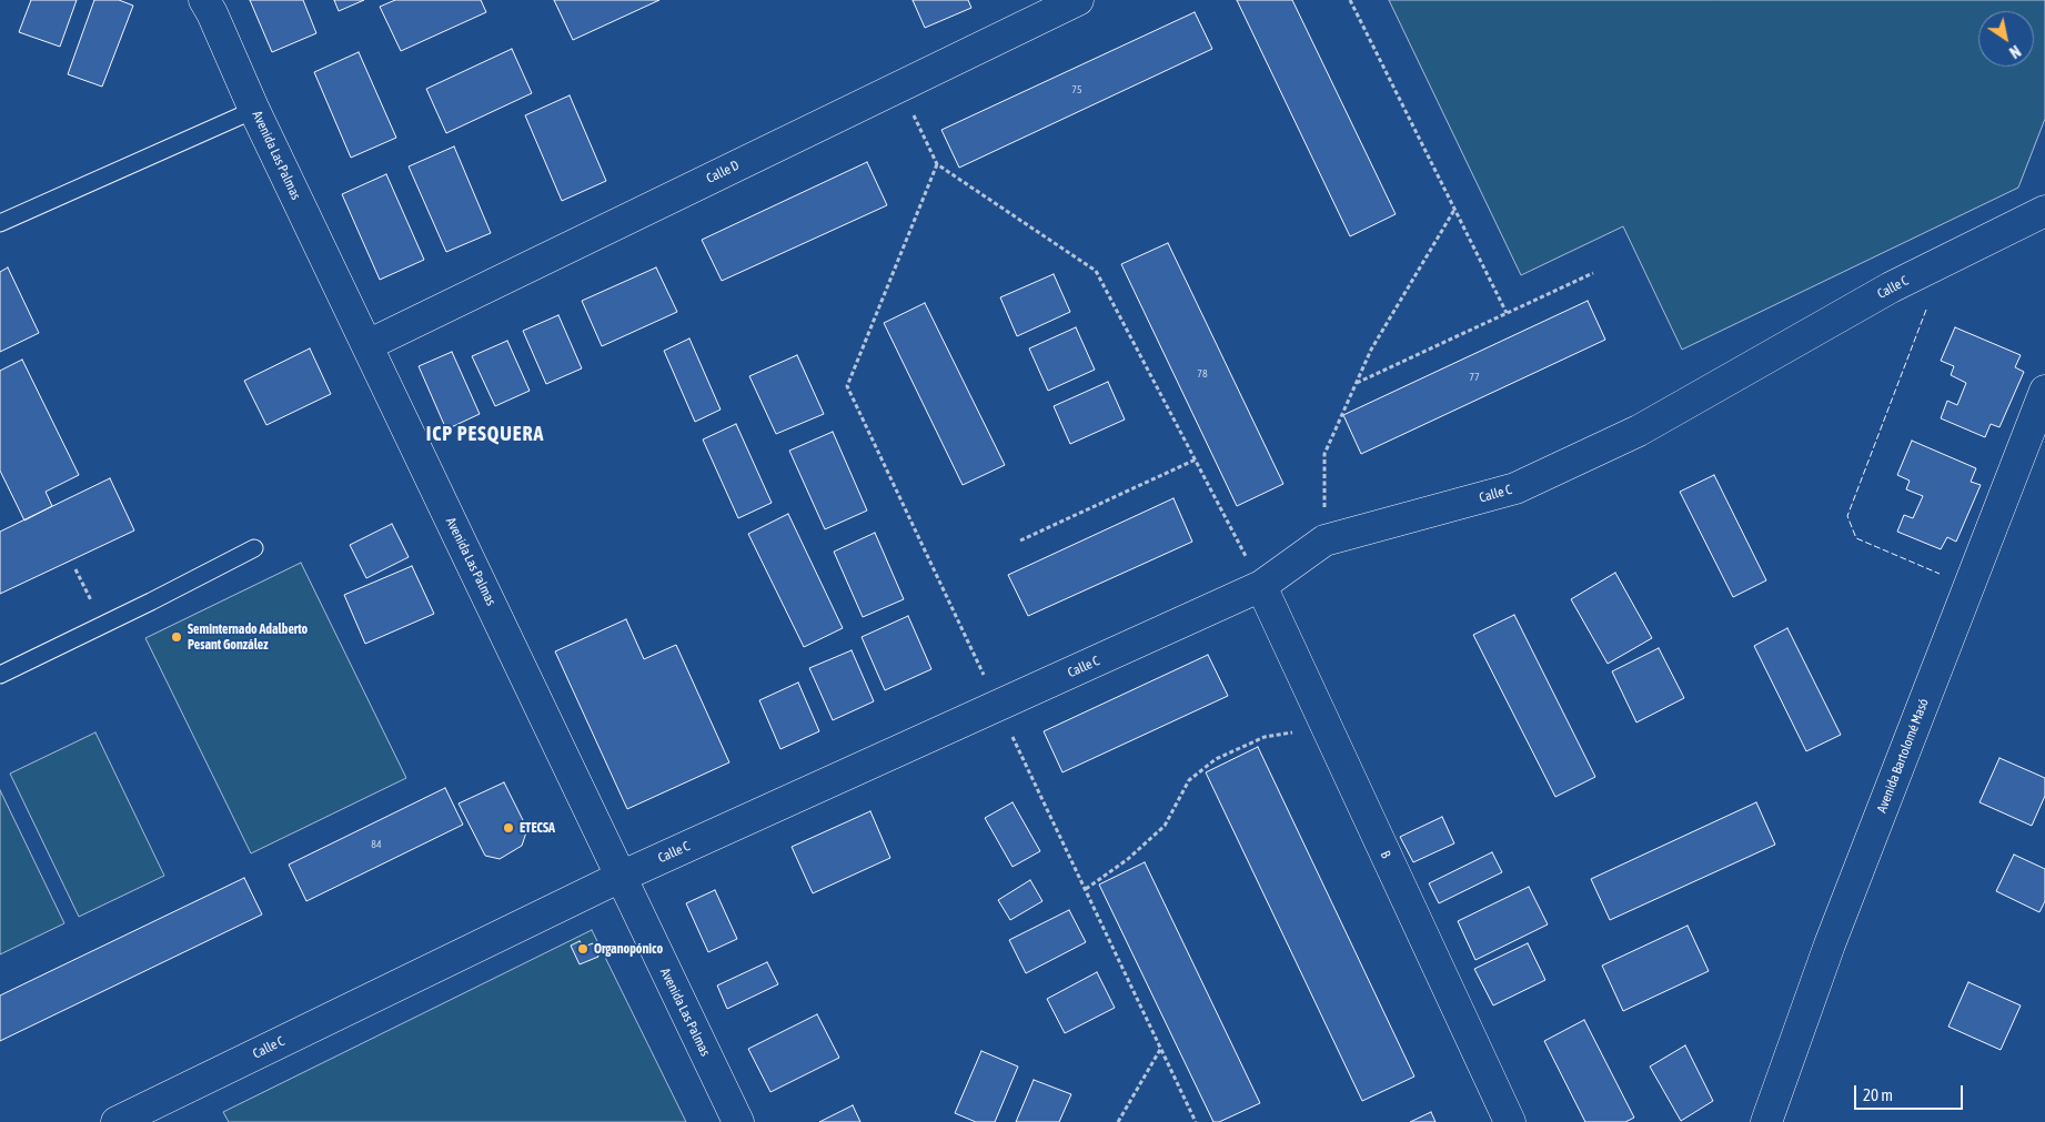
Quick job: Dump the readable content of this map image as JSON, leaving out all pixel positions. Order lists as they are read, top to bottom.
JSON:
{
  "streets": {
    "street": [
      "Avenida Las Palmas",
      "Calle D",
      "Calle C",
      "Avenida Bartolomé Masó",
      "B"
    ]
  },
  "crossings": [
    ["Avenida Las Palmas", "Calle D"],
    ["Avenida Las Palmas", "Calle C"],
    ["Calle C", "B"]
  ],
  "districts": ["ICP PESQUERA"],
  "places": ["Seminternado Adalberto Pesant González", "ETECSA", "Organopónico"],
  "house_numbers": [
    "75",
    "78",
    "77",
    "84"
  ],
  "scale_bar": "20 m",
  "north": "bottom right"
}
